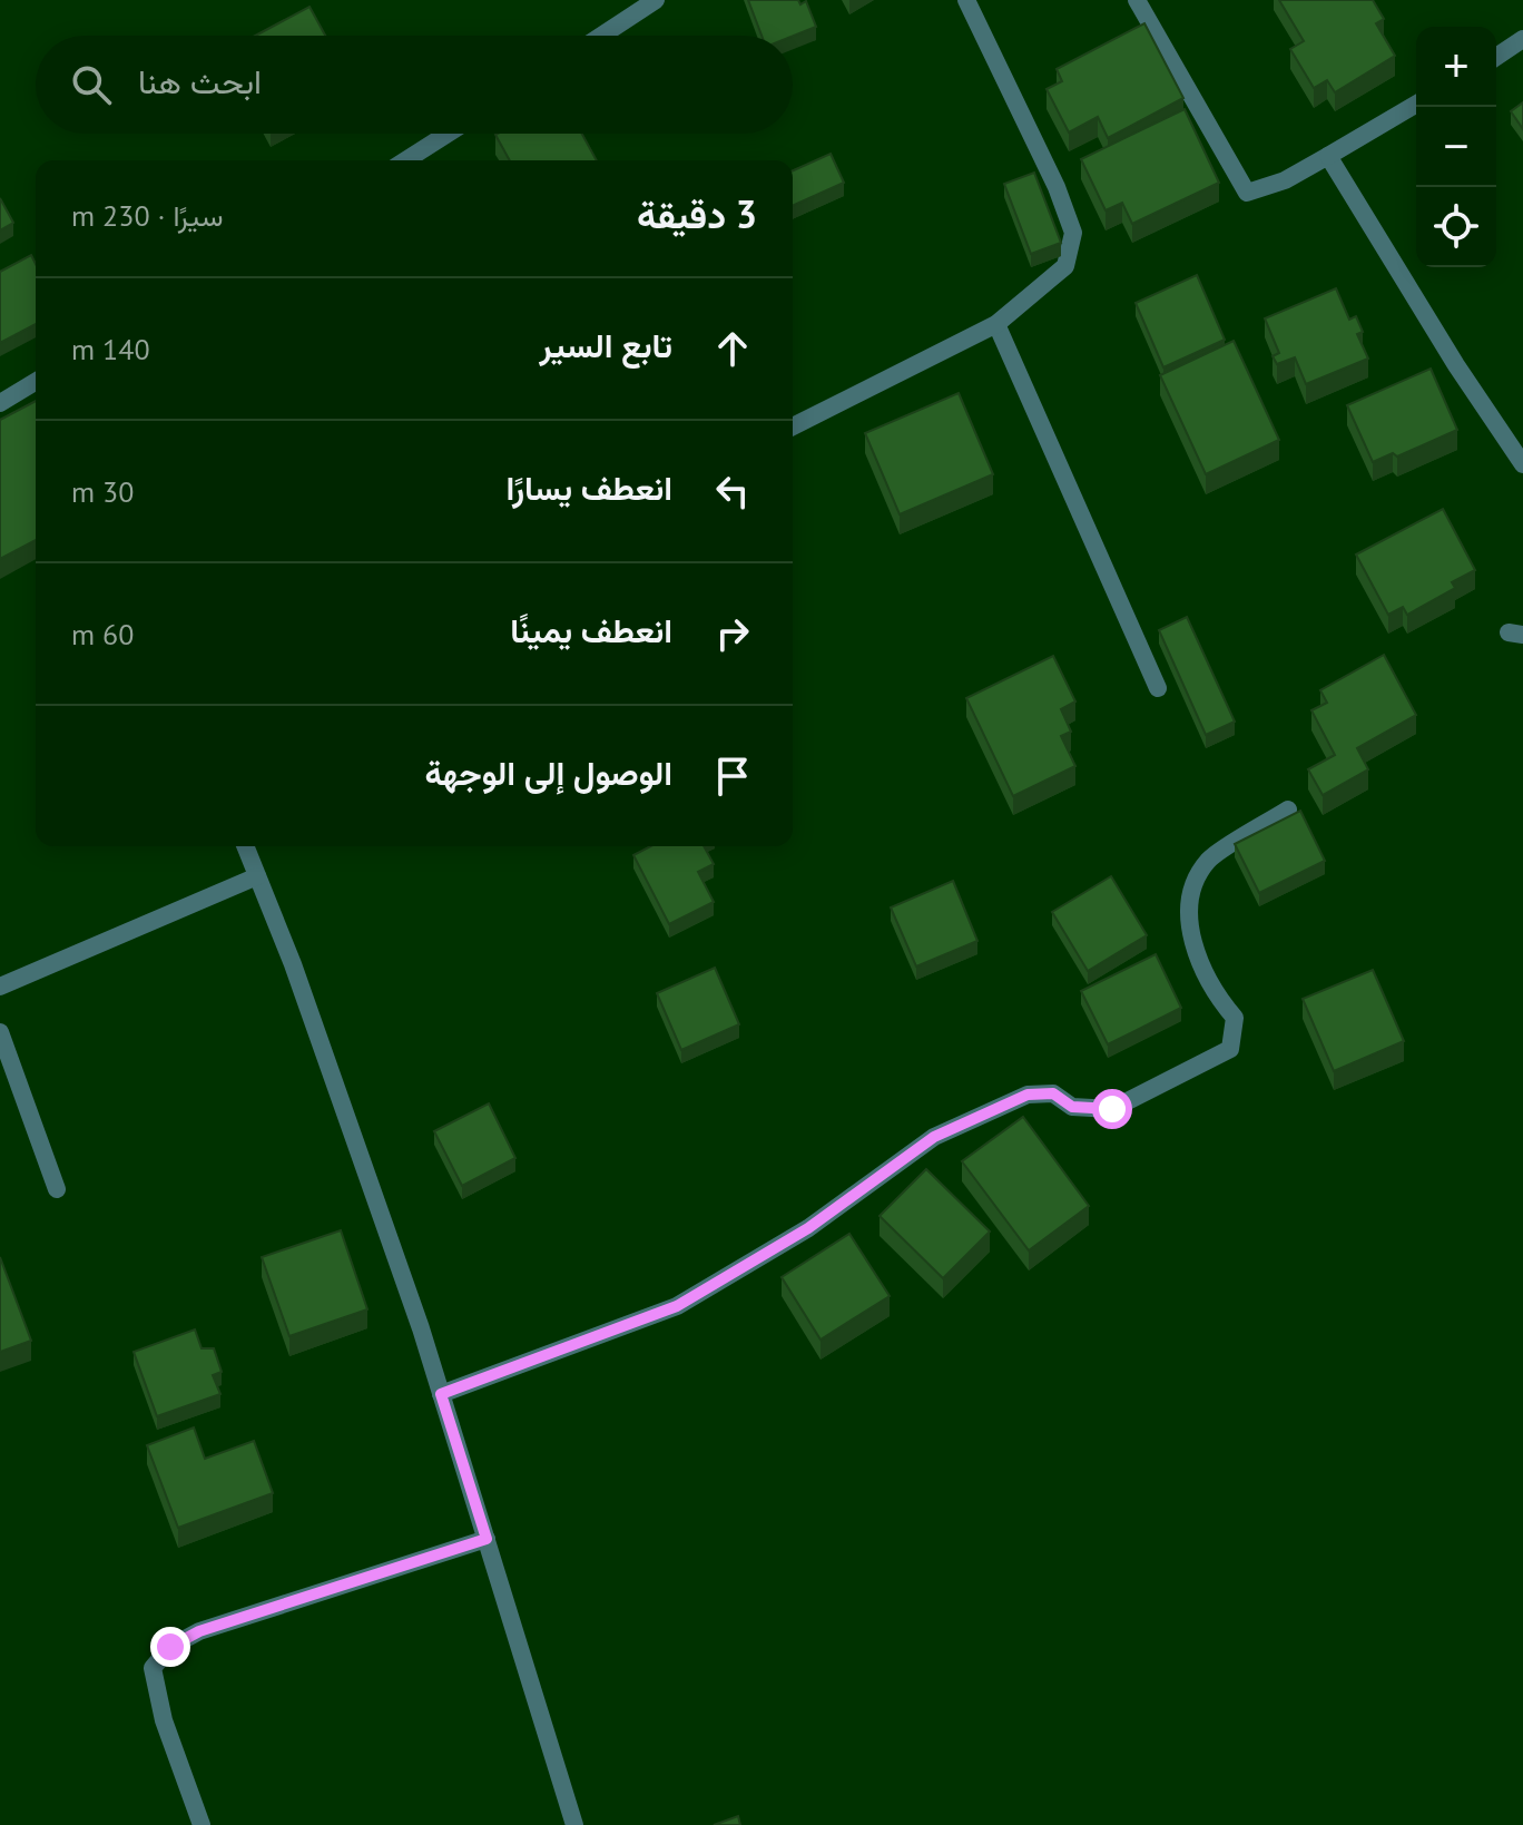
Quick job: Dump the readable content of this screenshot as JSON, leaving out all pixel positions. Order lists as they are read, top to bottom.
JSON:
{
  "page": {
    "map_buttons": ["+", "−"],
    "search": "ابحث هنا",
    "heading": ["3 دقيقة", "سيرًا · 230 m"],
    "list": [
      ["تابع السير", "140 m"],
      ["انعطف يسارًا", "30 m"],
      ["انعطف يمينًا", "60 m"],
      "الوصول إلى الوجهة"
    ]
  }
}
